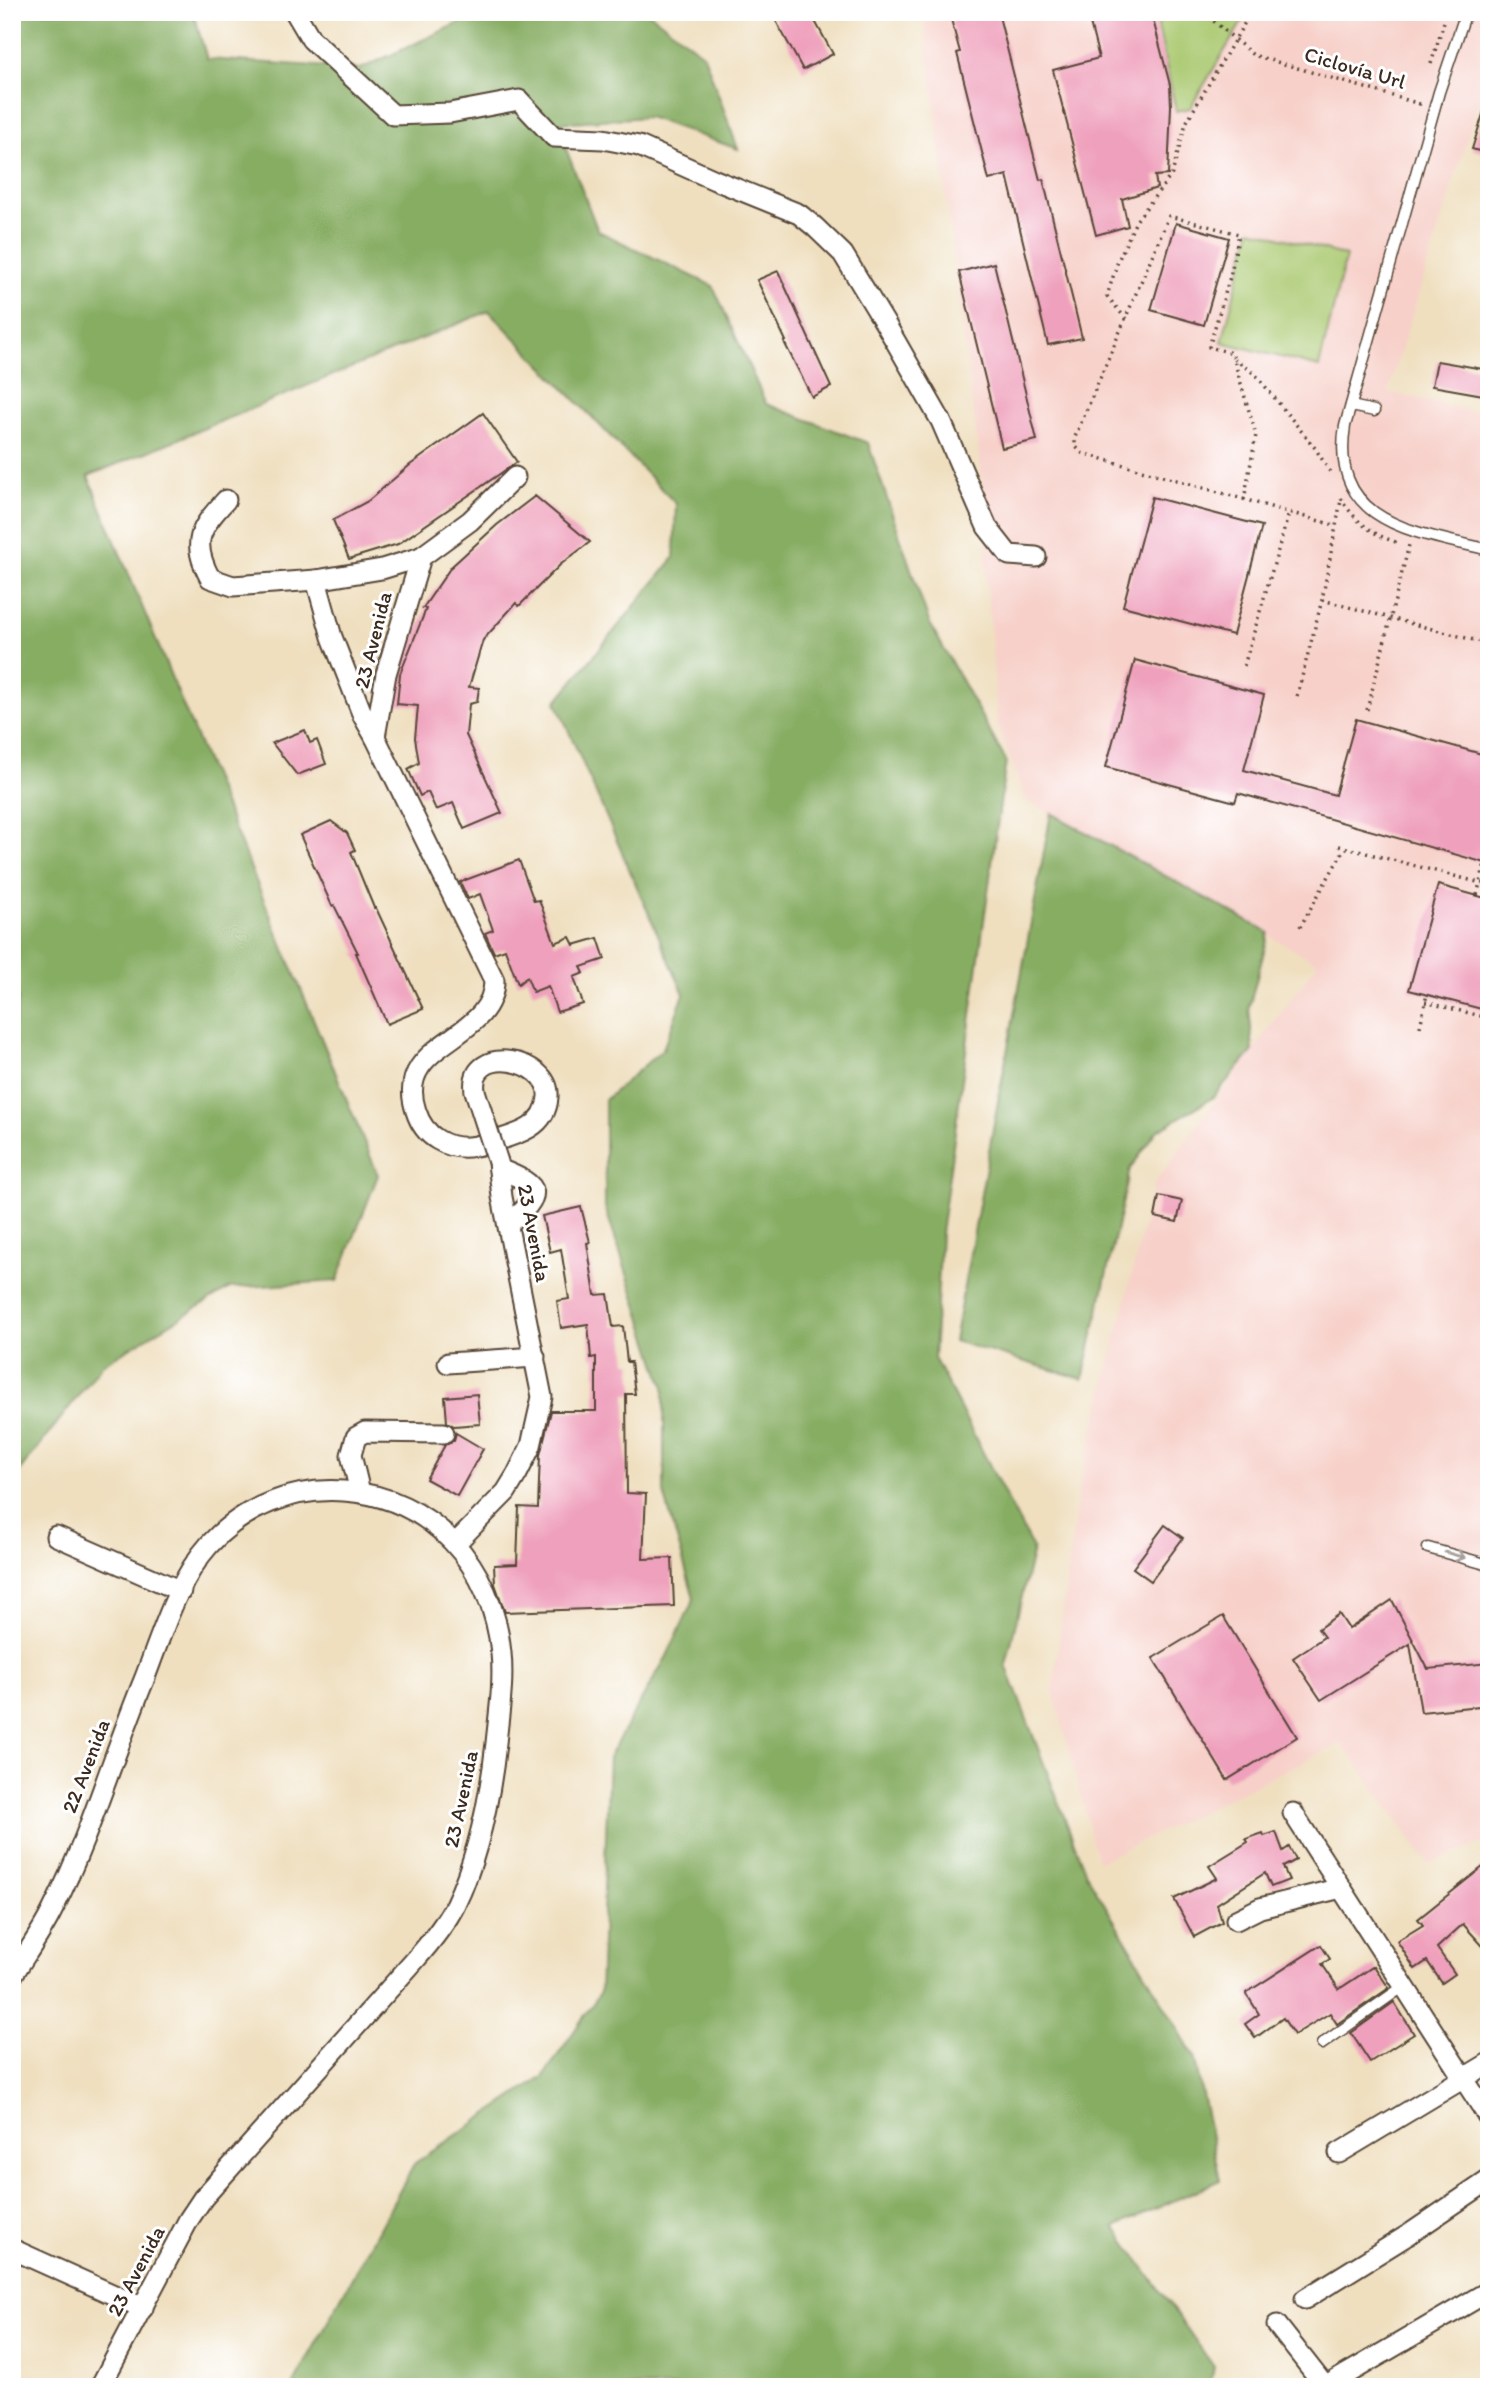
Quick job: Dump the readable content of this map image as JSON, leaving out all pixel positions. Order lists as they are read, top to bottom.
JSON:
{
  "streets": {
    "street": ["23 Avenida", "22 Avenida"],
    "path": ["Ciclovía Url"]
  },
  "crossings": [
    ["23 Avenida", "22 Avenida"]
  ]
}
